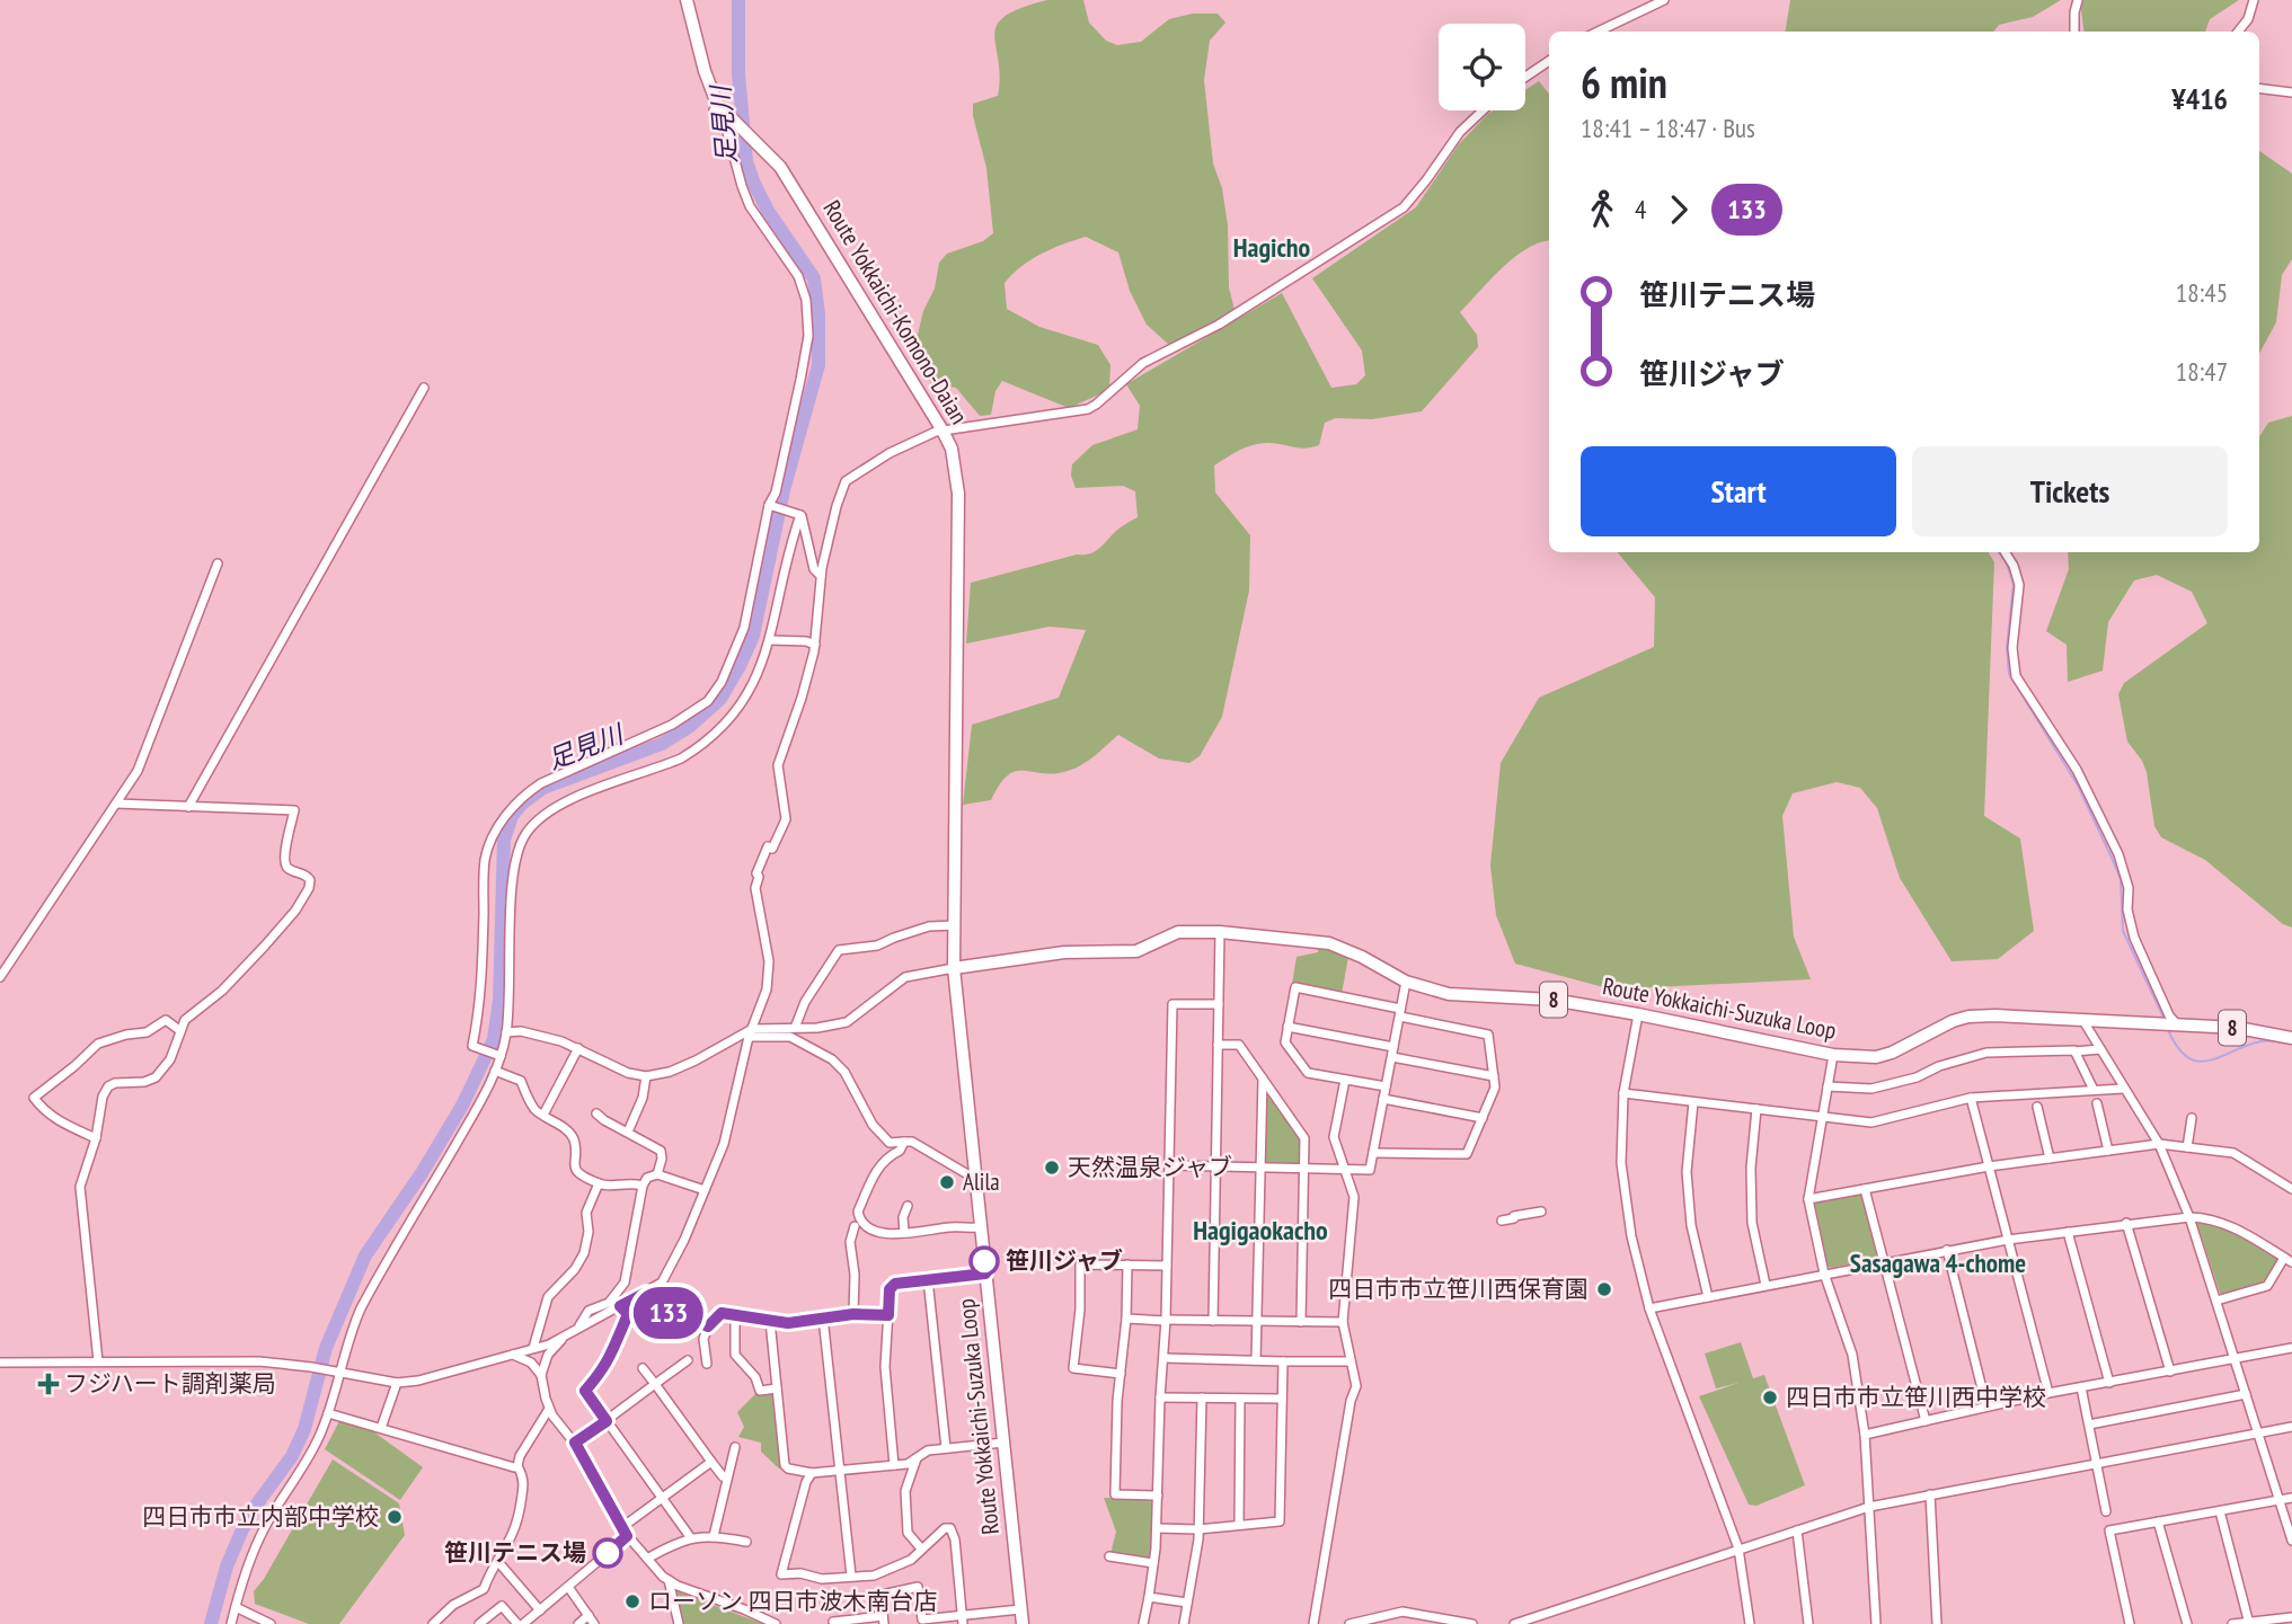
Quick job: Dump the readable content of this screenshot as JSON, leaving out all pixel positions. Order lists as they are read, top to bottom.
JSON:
{
  "streets": {
    "main road": ["Route Yokkaichi-Komono-Daian", "8", "Route Yokkaichi-Suzuka Loop"]
  },
  "crossings": [
    ["Route Yokkaichi-Komono-Daian", "Route Yokkaichi-Suzuka Loop"]
  ],
  "districts": ["Hagicho", "Hagigaokacho", "Sasagawa 4-chome"],
  "water": ["足見川"],
  "places": {
    "other": [
      "天然温泉ジャブ",
      "Alila",
      "笹川ジャブ",
      "四日市市立笹川西保育園",
      "四日市市立笹川西中学校",
      "四日市市立内部中学校",
      "笹川テニス場",
      "ローソン 四日市波木南台店"
    ],
    "health": ["フジハート調剤薬局"]
  },
  "lines": ["bus line 133"],
  "page": {
    "on_map": "133",
    "heading": ["6 min", "18:41 – 18:47 · Bus", "¥416"],
    "legs": ["4", "133"],
    "list": [
      {
        "name": "笹川テニス場",
        "value": "18:45"
      },
      {
        "name": "笹川ジャブ",
        "value": "18:47"
      }
    ],
    "buttons": ["Start", "Tickets"]
  }
}
